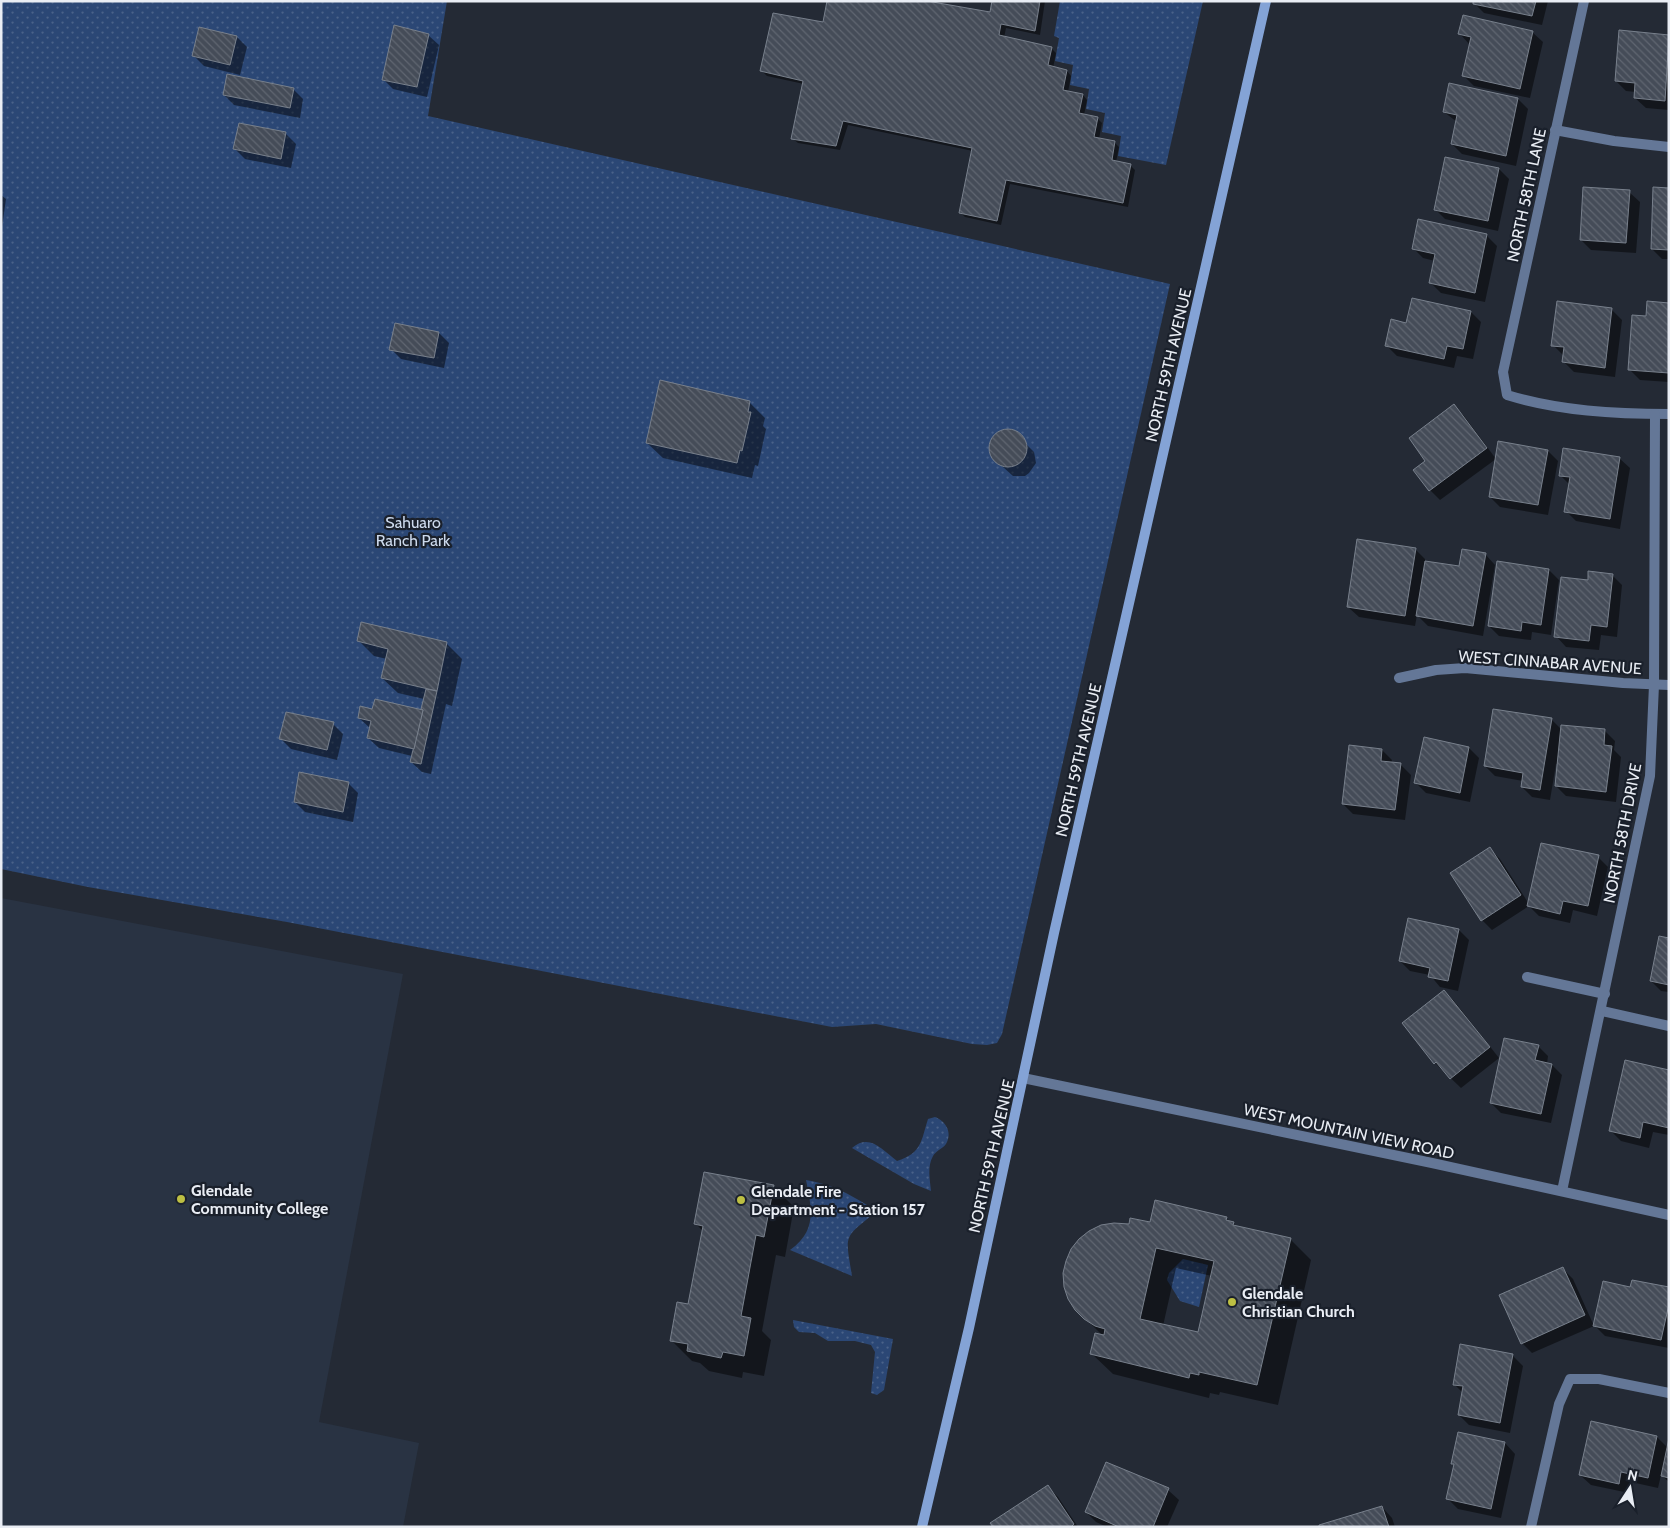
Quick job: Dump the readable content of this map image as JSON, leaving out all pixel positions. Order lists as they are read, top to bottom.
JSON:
{
  "streets": {
    "main road": ["NORTH 59TH AVENUE"],
    "street": [
      "NORTH 58TH LANE",
      "WEST CINNABAR AVENUE",
      "NORTH 58TH DRIVE",
      "WEST MOUNTAIN VIEW ROAD"
    ]
  },
  "crossings": [
    ["NORTH 58TH LANE", "NORTH 58TH DRIVE"],
    ["NORTH 59TH AVENUE", "WEST MOUNTAIN VIEW ROAD"],
    ["WEST CINNABAR AVENUE", "NORTH 58TH DRIVE"],
    ["NORTH 58TH DRIVE", "WEST MOUNTAIN VIEW ROAD"]
  ],
  "parks": ["Sahuaro Ranch Park"],
  "places": ["Glendale Community College", "Glendale Fire Department - Station 157", "Glendale Christian Church"],
  "north": "top"
}
